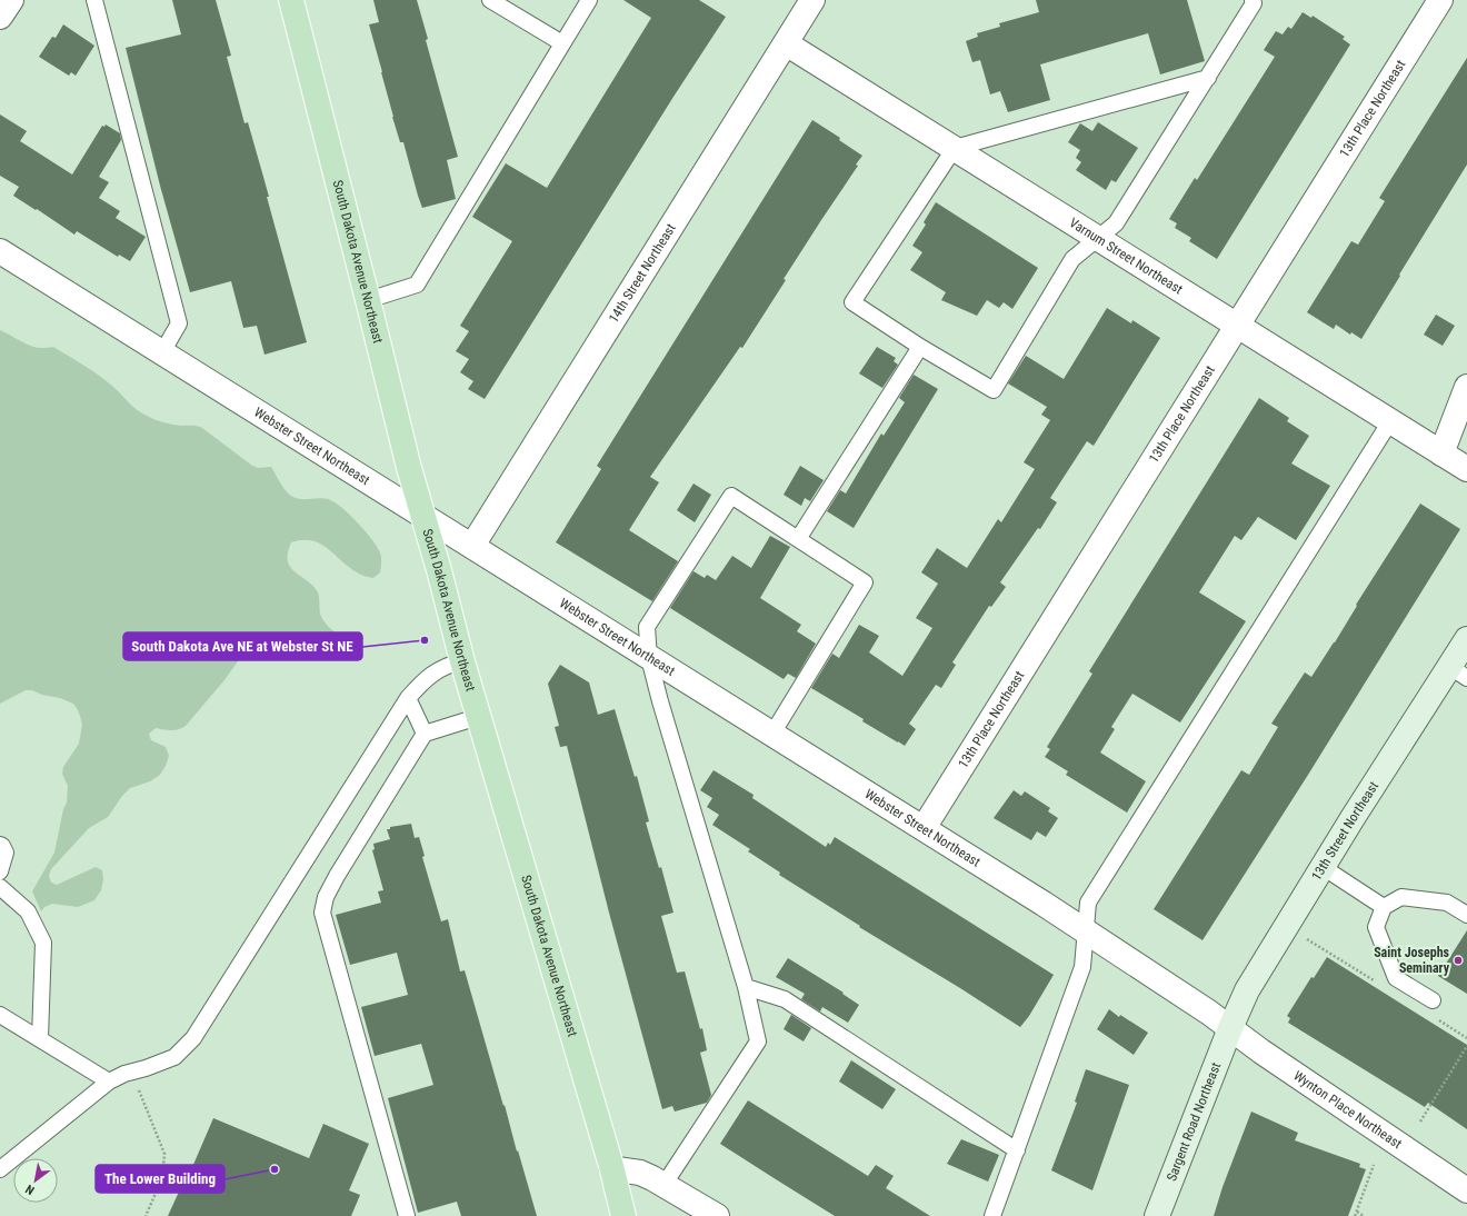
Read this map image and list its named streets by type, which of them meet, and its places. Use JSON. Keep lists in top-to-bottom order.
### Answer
{
  "streets": {
    "main road": ["South Dakota Avenue Northeast", "13th Street Northeast", "Sargent Road Northeast"],
    "street": [
      "13th Place Northeast",
      "Varnum Street Northeast",
      "14th Street Northeast",
      "Webster Street Northeast",
      "Wynton Place Northeast"
    ]
  },
  "crossings": [
    ["13th Place Northeast", "Varnum Street Northeast"],
    ["13th Place Northeast", "Webster Street Northeast"],
    ["Varnum Street Northeast", "14th Street Northeast"],
    ["South Dakota Avenue Northeast", "Webster Street Northeast"],
    ["14th Street Northeast", "Webster Street Northeast"],
    ["Webster Street Northeast", "13th Street Northeast"],
    ["Webster Street Northeast", "Wynton Place Northeast"],
    ["Webster Street Northeast", "Sargent Road Northeast"],
    ["13th Street Northeast", "Wynton Place Northeast"],
    ["13th Street Northeast", "Sargent Road Northeast"],
    ["Wynton Place Northeast", "Sargent Road Northeast"]
  ],
  "places": ["South Dakota Ave NE at Webster St NE", "Saint Josephs Seminary", "The Lower Building"],
  "north": "bottom left"
}
